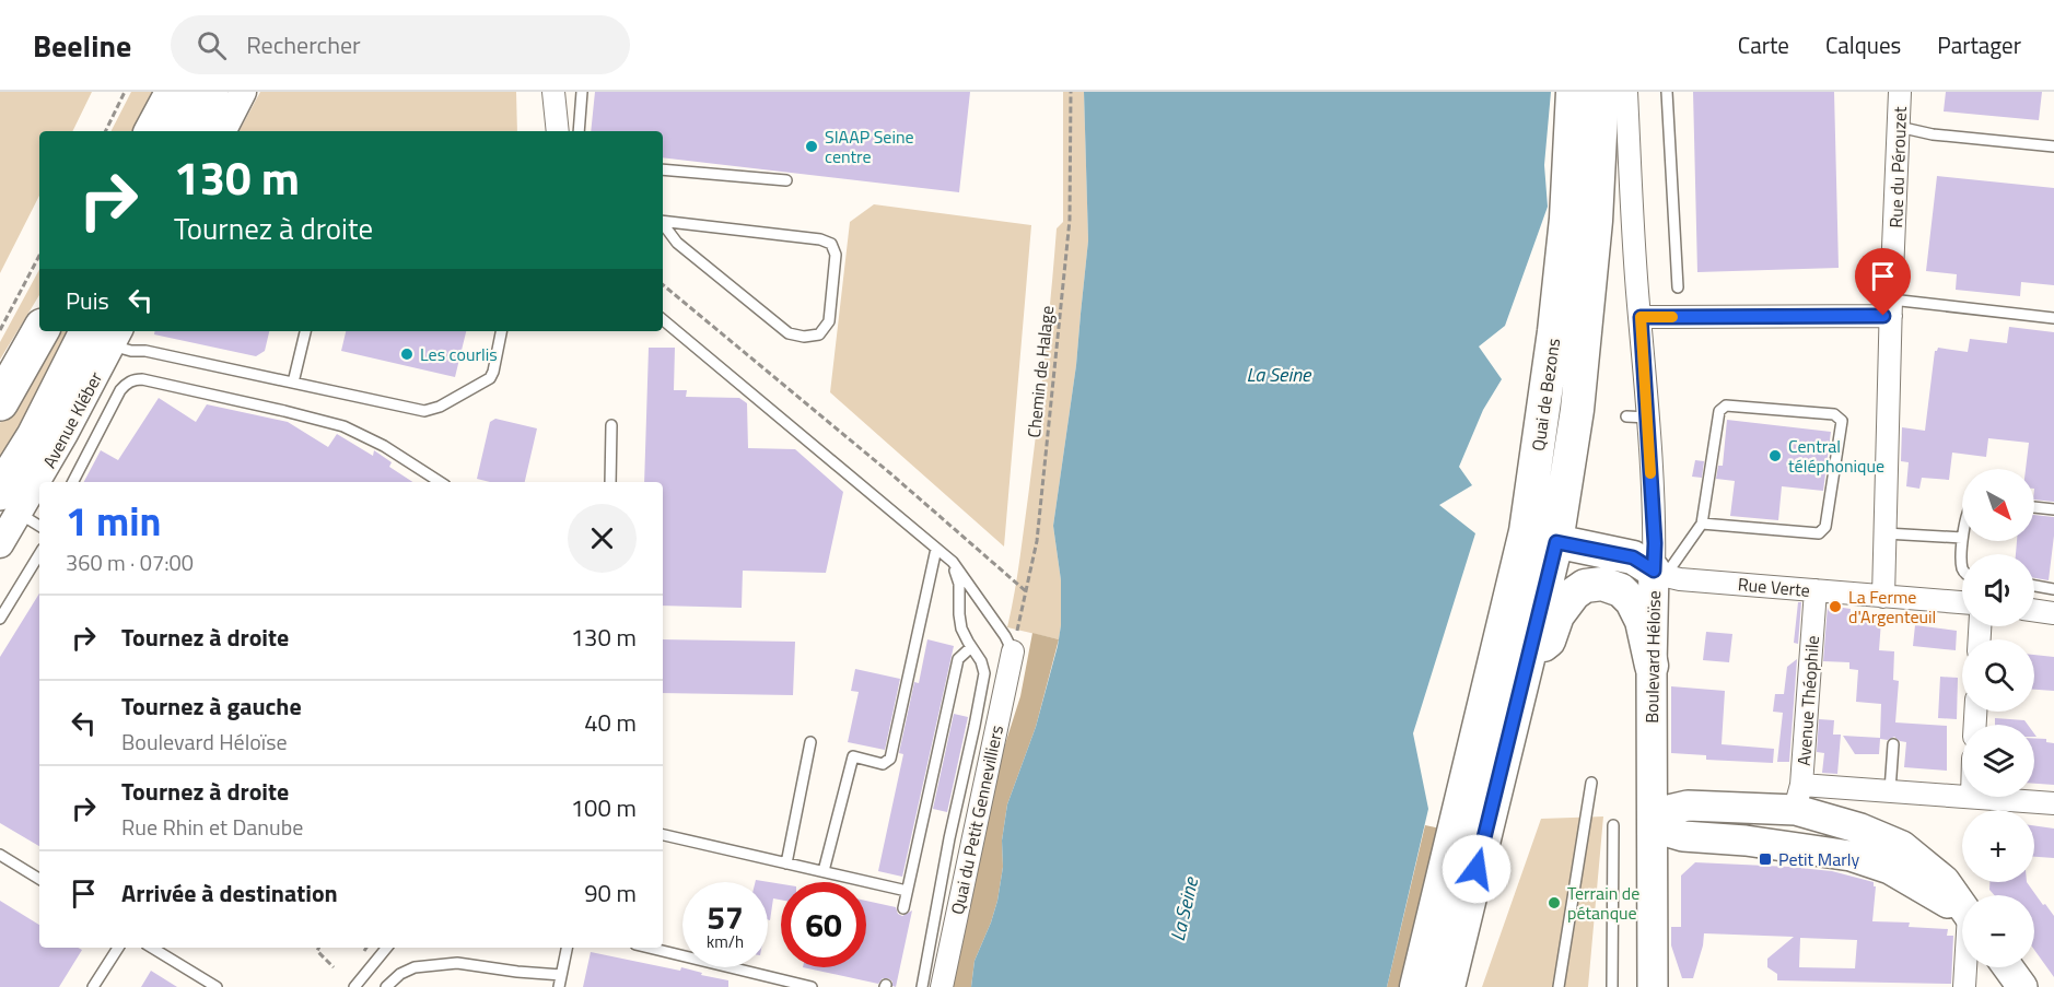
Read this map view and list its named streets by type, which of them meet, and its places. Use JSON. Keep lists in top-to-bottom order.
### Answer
{
  "streets": {
    "main road": ["Quai de Bezons", "Boulevard Héloïse"],
    "street": [
      "Rue du Pérouzet",
      "Avenue Kléber",
      "Rue Verte",
      "Avenue Théophile",
      "Quai du Petit Gennevilliers"
    ],
    "path": ["Chemin de Halage"]
  },
  "crossings": [
    ["Rue du Pérouzet", "Rue Verte"],
    ["Chemin de Halage", "Quai du Petit Gennevilliers"],
    ["Rue Verte", "Boulevard Héloïse"],
    ["Rue Verte", "Avenue Théophile"]
  ],
  "water": ["La Seine"],
  "places": {
    "other": [
      "SIAAP Seine centre",
      "Les courlis",
      "Central téléphonique",
      "La Ferme d'Argenteuil",
      "Terrain de pétanque"
    ],
    "transit": ["Petit Marly"]
  },
  "north": "bottom right",
  "page": {
    "header": "Beeline",
    "search": "Rechercher",
    "nav": ["Carte", "Calques", "Partager"],
    "turn": ["130 m", "Tournez à droite"],
    "then": "Puis",
    "map_buttons": ["+", "−"],
    "heading": ["1 min", "360 m · 07:00"],
    "list": [
      {
        "name": "Tournez à droite",
        "value": "130 m"
      },
      {
        "name": "Tournez à gauche",
        "note": "Boulevard Héloïse",
        "value": "40 m"
      },
      {
        "name": "Tournez à droite",
        "note": "Rue Rhin et Danube",
        "value": "100 m"
      },
      {
        "name": "Arrivée à destination",
        "value": "90 m"
      }
    ],
    "speed": "57 km/h",
    "limit": "60"
  }
}
